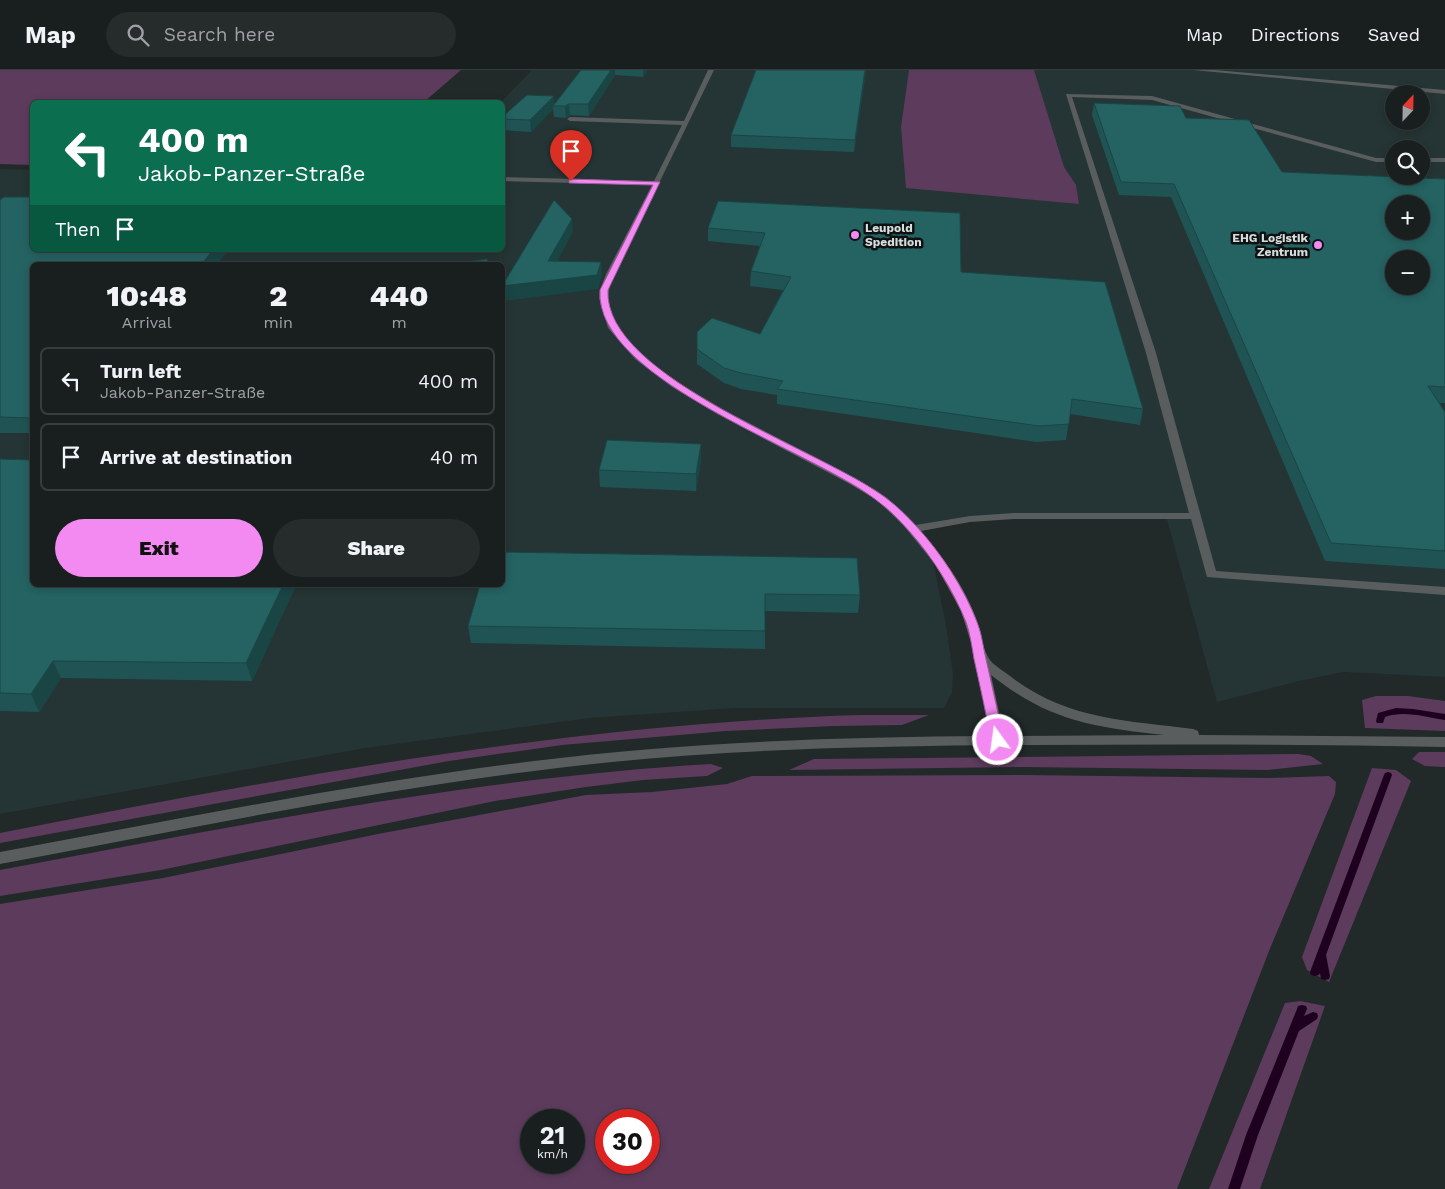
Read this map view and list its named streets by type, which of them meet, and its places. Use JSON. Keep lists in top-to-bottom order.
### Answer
{
  "places": ["Leupold Spedition", "EHG Logistik Zentrum"],
  "north": "top",
  "page": {
    "header": "Map",
    "search": "Search here",
    "nav": ["Map", "Directions", "Saved"],
    "map_buttons": ["+", "−"],
    "turn": ["400 m", "Jakob-Panzer-Straße"],
    "then": "Then",
    "eta": [
      "10:48",
      "Arrival",
      "2",
      "min",
      "440",
      "m"
    ],
    "list": [
      {
        "name": "Turn left",
        "note": "Jakob-Panzer-Straße",
        "value": "400 m"
      },
      {
        "name": "Arrive at destination",
        "value": "40 m"
      }
    ],
    "buttons": ["Exit", "Share"],
    "speed": "21 km/h",
    "limit": "30"
  }
}
